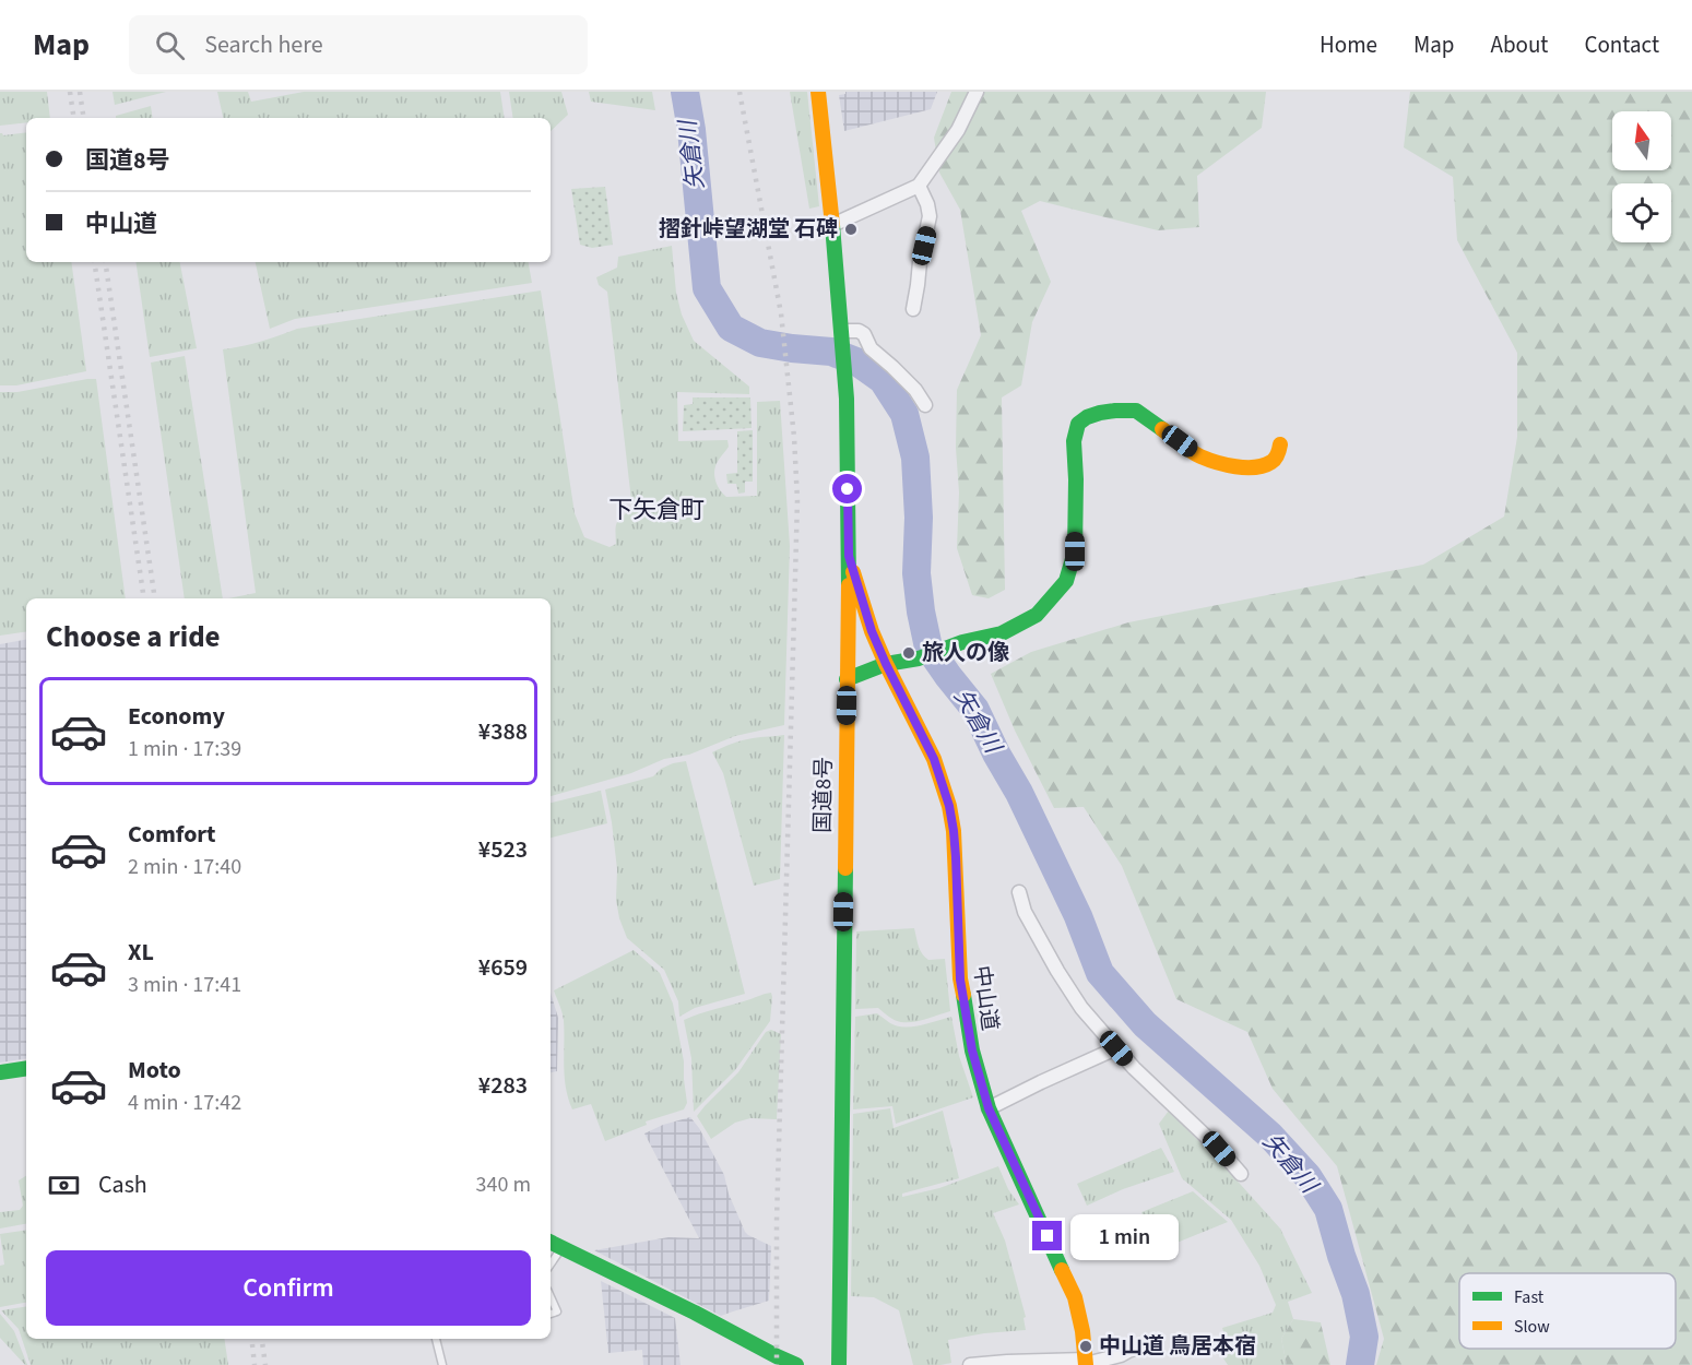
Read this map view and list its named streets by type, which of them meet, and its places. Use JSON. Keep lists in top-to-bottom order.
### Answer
{
  "streets": {
    "main road": ["国道8号", "中山道"]
  },
  "crossings": [
    ["国道8号", "中山道"]
  ],
  "districts": ["下矢倉町"],
  "water": ["矢倉川"],
  "places": ["摺針峠望湖堂 石碑", "旅人の像", "中山道 鳥居本宿"],
  "legend": ["Fast", "Slow"],
  "north": "top",
  "page": {
    "header": "Map",
    "search": "Search here",
    "nav": [
      "Home",
      "Map",
      "About",
      "Contact"
    ],
    "banner": ["国道8号", "中山道"],
    "heading": "Choose a ride",
    "list": [
      {
        "name": "Economy",
        "note": "1 min · 17:39",
        "value": "¥388"
      },
      {
        "name": "Comfort",
        "note": "2 min · 17:40",
        "value": "¥523"
      },
      {
        "name": "XL",
        "note": "3 min · 17:41",
        "value": "¥659"
      },
      {
        "name": "Moto",
        "note": "4 min · 17:42",
        "value": "¥283"
      }
    ],
    "pay": ["Cash", "340 m"],
    "bubble": "1 min",
    "buttons": "Confirm"
  }
}
